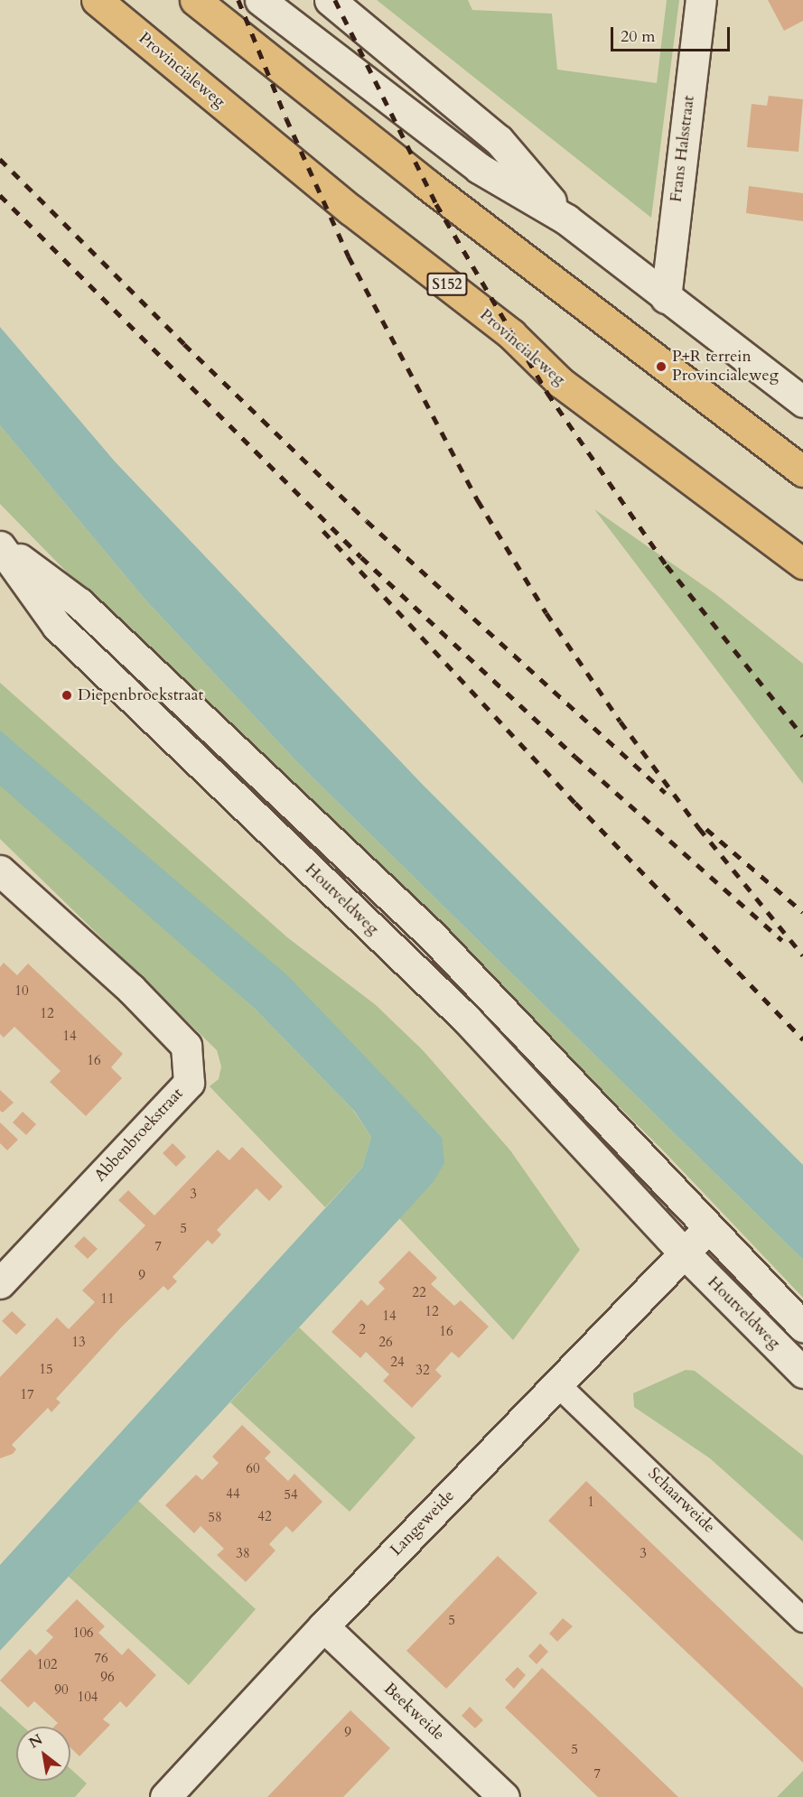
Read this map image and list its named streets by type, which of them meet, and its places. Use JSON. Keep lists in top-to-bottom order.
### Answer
{
  "streets": {
    "main road": ["Provincialeweg", "S152"],
    "street": [
      "Frans Halsstraat",
      "Houtveldweg",
      "Abbenbroekstraat",
      "Langeweide",
      "Beekweide"
    ],
    "lane": ["Schaarweide"]
  },
  "crossings": [
    ["Houtveldweg", "Langeweide"],
    ["Schaarweide", "Langeweide"],
    ["Langeweide", "Beekweide"]
  ],
  "places": ["P+R terrein Provincialeweg", "Diepenbroekstraat"],
  "house_numbers": [
    "10",
    "12",
    "14",
    "16",
    "3",
    "5",
    "7",
    "9",
    "22",
    "11",
    "12",
    "14",
    "2",
    "16",
    "13",
    "26",
    "24",
    "15",
    "32",
    "17",
    "60",
    "44",
    "54",
    "1",
    "42",
    "58",
    "38",
    "3",
    "5",
    "106",
    "76",
    "102",
    "96",
    "90",
    "104",
    "9",
    "5",
    "7"
  ],
  "scale_bar": "20 m",
  "north": "top left"
}
